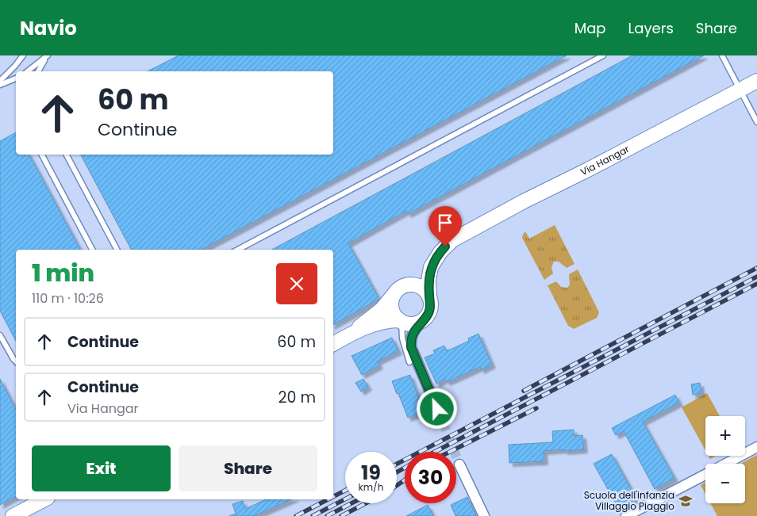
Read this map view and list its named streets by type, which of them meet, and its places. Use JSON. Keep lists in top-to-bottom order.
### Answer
{
  "streets": {
    "street": ["Via Hangar"]
  },
  "places": {
    "school or university": ["Scuola dell'infanzia Villaggio Piaggio"]
  },
  "page": {
    "header": "Navio",
    "nav": ["Map", "Layers", "Share"],
    "turn": ["60 m", "Continue"],
    "heading": ["1 min", "110 m · 10:26"],
    "list": [
      {
        "name": "Continue",
        "value": "60 m"
      },
      {
        "name": "Continue",
        "note": "Via Hangar",
        "value": "20 m"
      }
    ],
    "map_buttons": ["+", "−"],
    "buttons": ["Exit", "Share"],
    "speed": "19 km/h",
    "limit": "30"
  }
}
